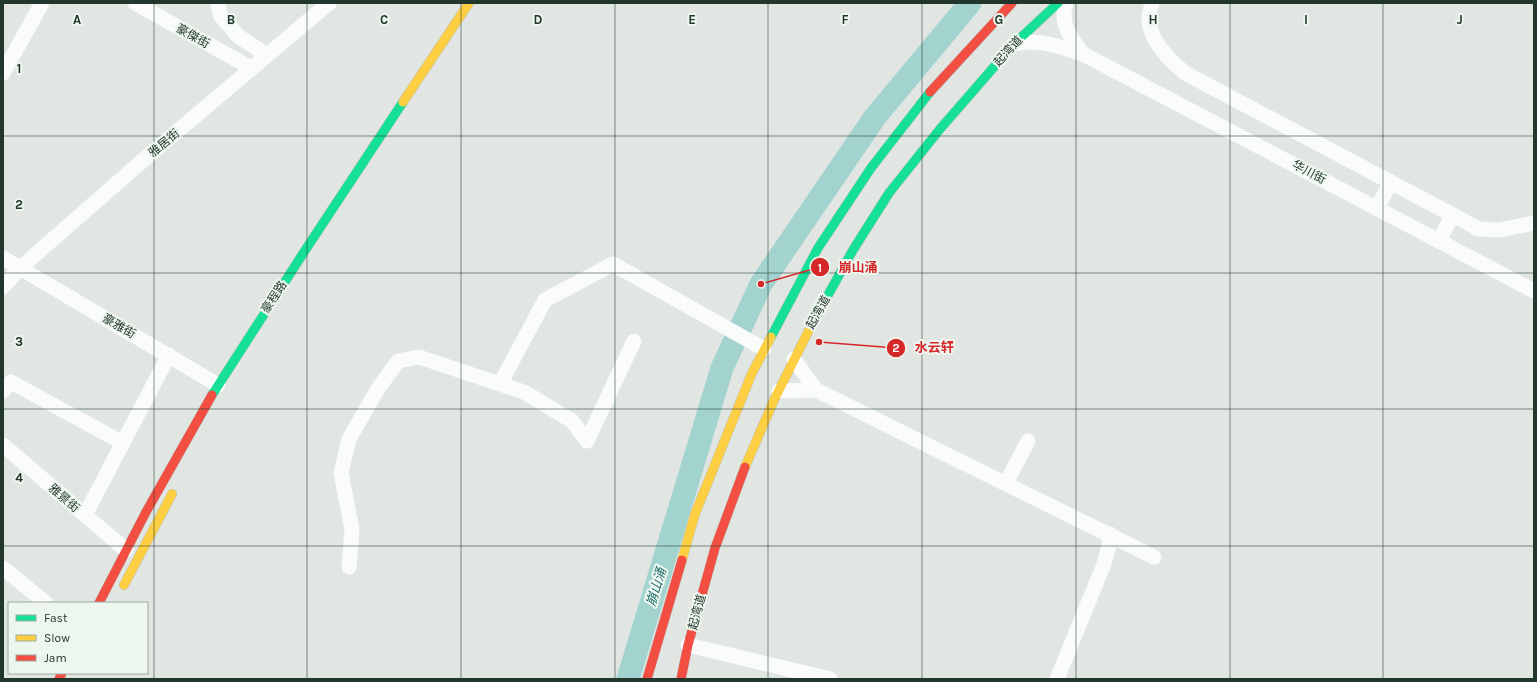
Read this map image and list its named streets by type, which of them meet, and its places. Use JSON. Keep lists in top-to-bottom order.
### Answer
{
  "streets": {
    "main road": ["起湾道", "豪程路"],
    "street": [
      "豪傑街",
      "雅居街",
      "华川街",
      "豪雅街",
      "雅景街"
    ]
  },
  "crossings": [
    ["豪傑街", "雅居街"],
    ["起湾道", "华川街"],
    ["雅居街", "豪雅街"],
    ["豪程路", "豪雅街"],
    ["豪程路", "雅景街"]
  ],
  "water": ["崩山涌"],
  "places": ["崩山涌", "水云轩"],
  "legend": ["Fast", "Slow", "Jam"],
  "grid": {
    "columns": [
      "A",
      "B",
      "C",
      "D",
      "E",
      "F",
      "G",
      "H",
      "I",
      "J"
    ],
    "rows": [
      "1",
      "2",
      "3",
      "4"
    ]
  }
}
